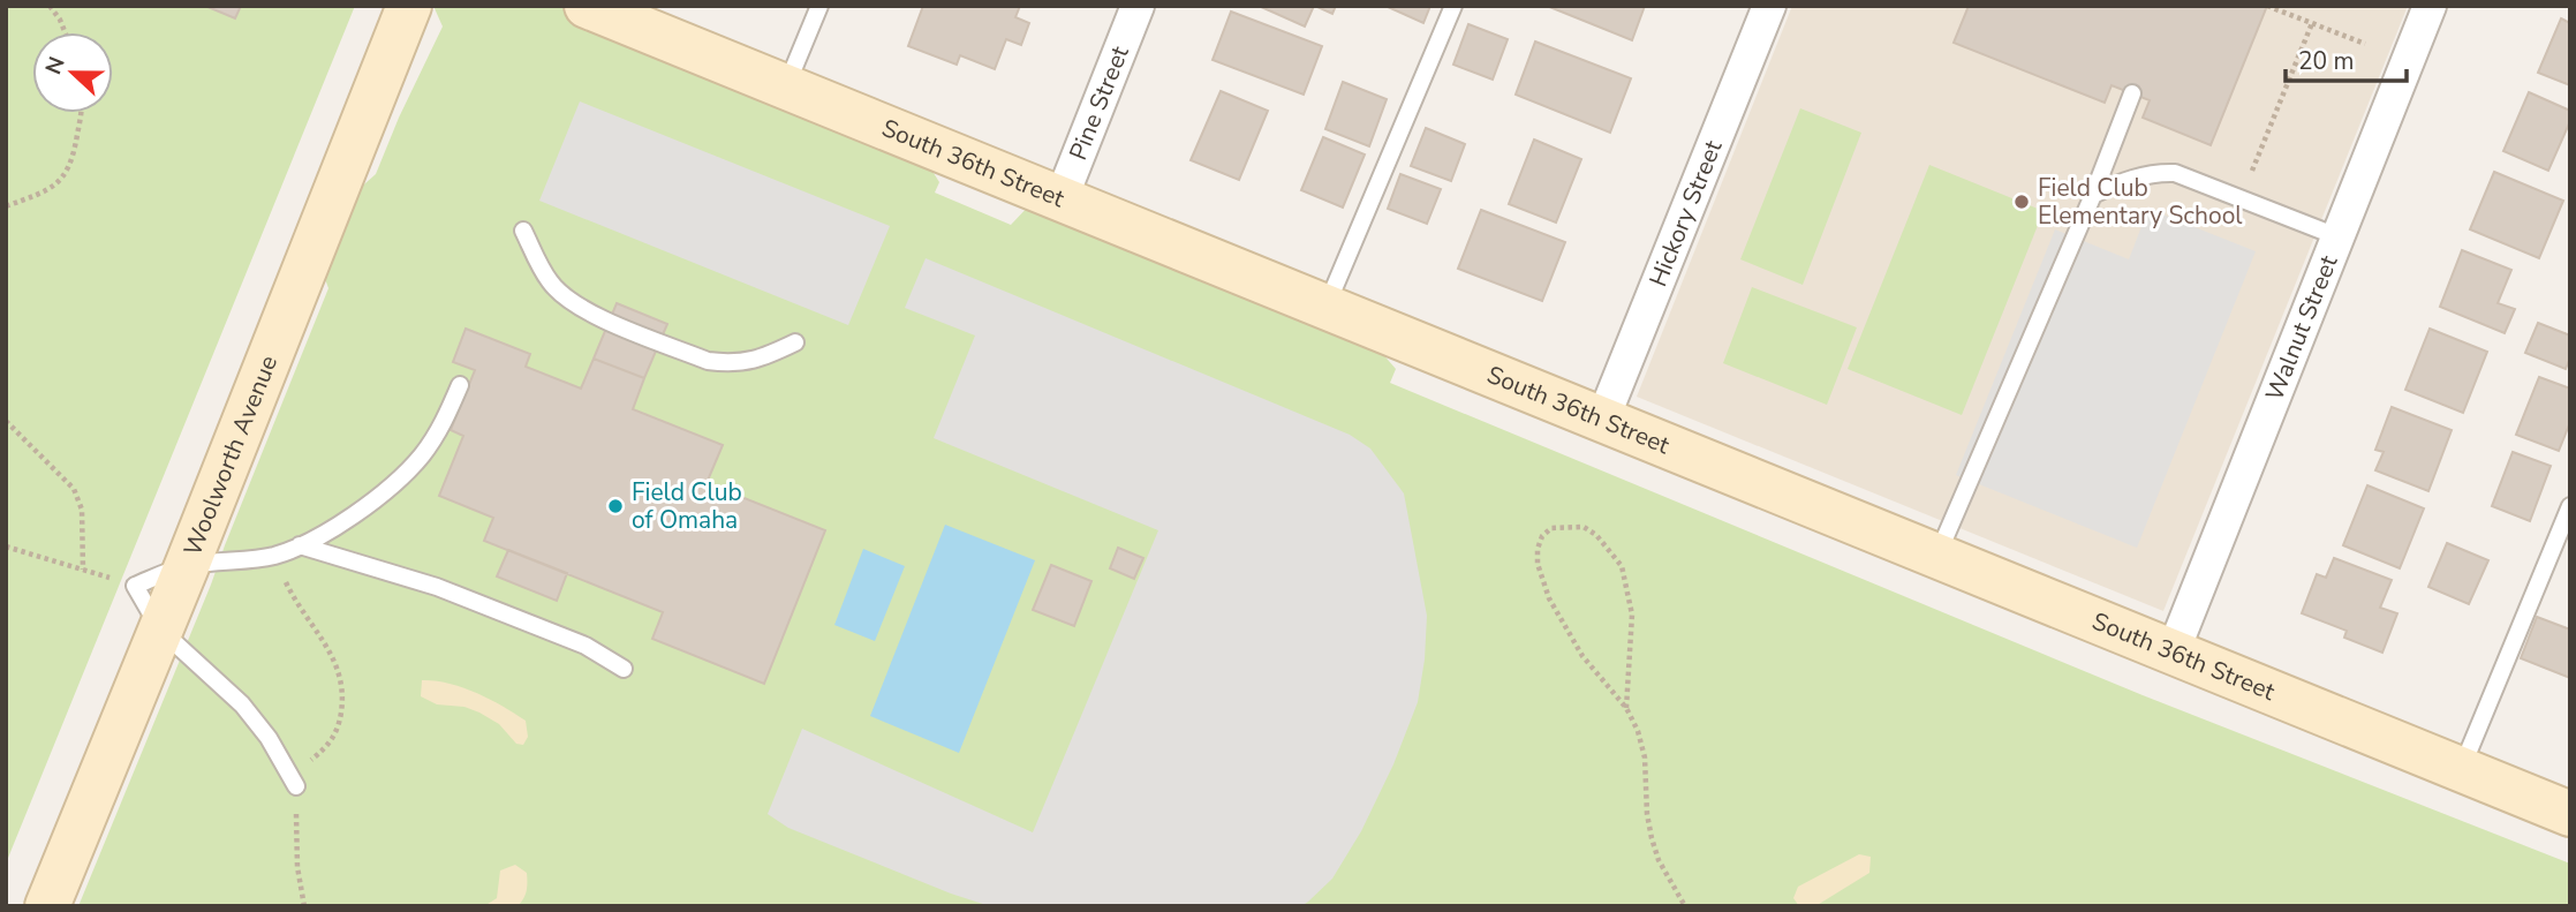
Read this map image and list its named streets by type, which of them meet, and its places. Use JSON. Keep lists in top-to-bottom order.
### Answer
{
  "streets": {
    "street": [
      "Pine Street",
      "South 36th Street",
      "Hickory Street",
      "Walnut Street",
      "Woolworth Avenue"
    ]
  },
  "crossings": [
    ["Pine Street", "South 36th Street"],
    ["South 36th Street", "Hickory Street"],
    ["South 36th Street", "Walnut Street"]
  ],
  "places": ["Field Club Elementary School", "Field Club of Omaha"],
  "scale_bar": "20 m",
  "north": "left"
}
